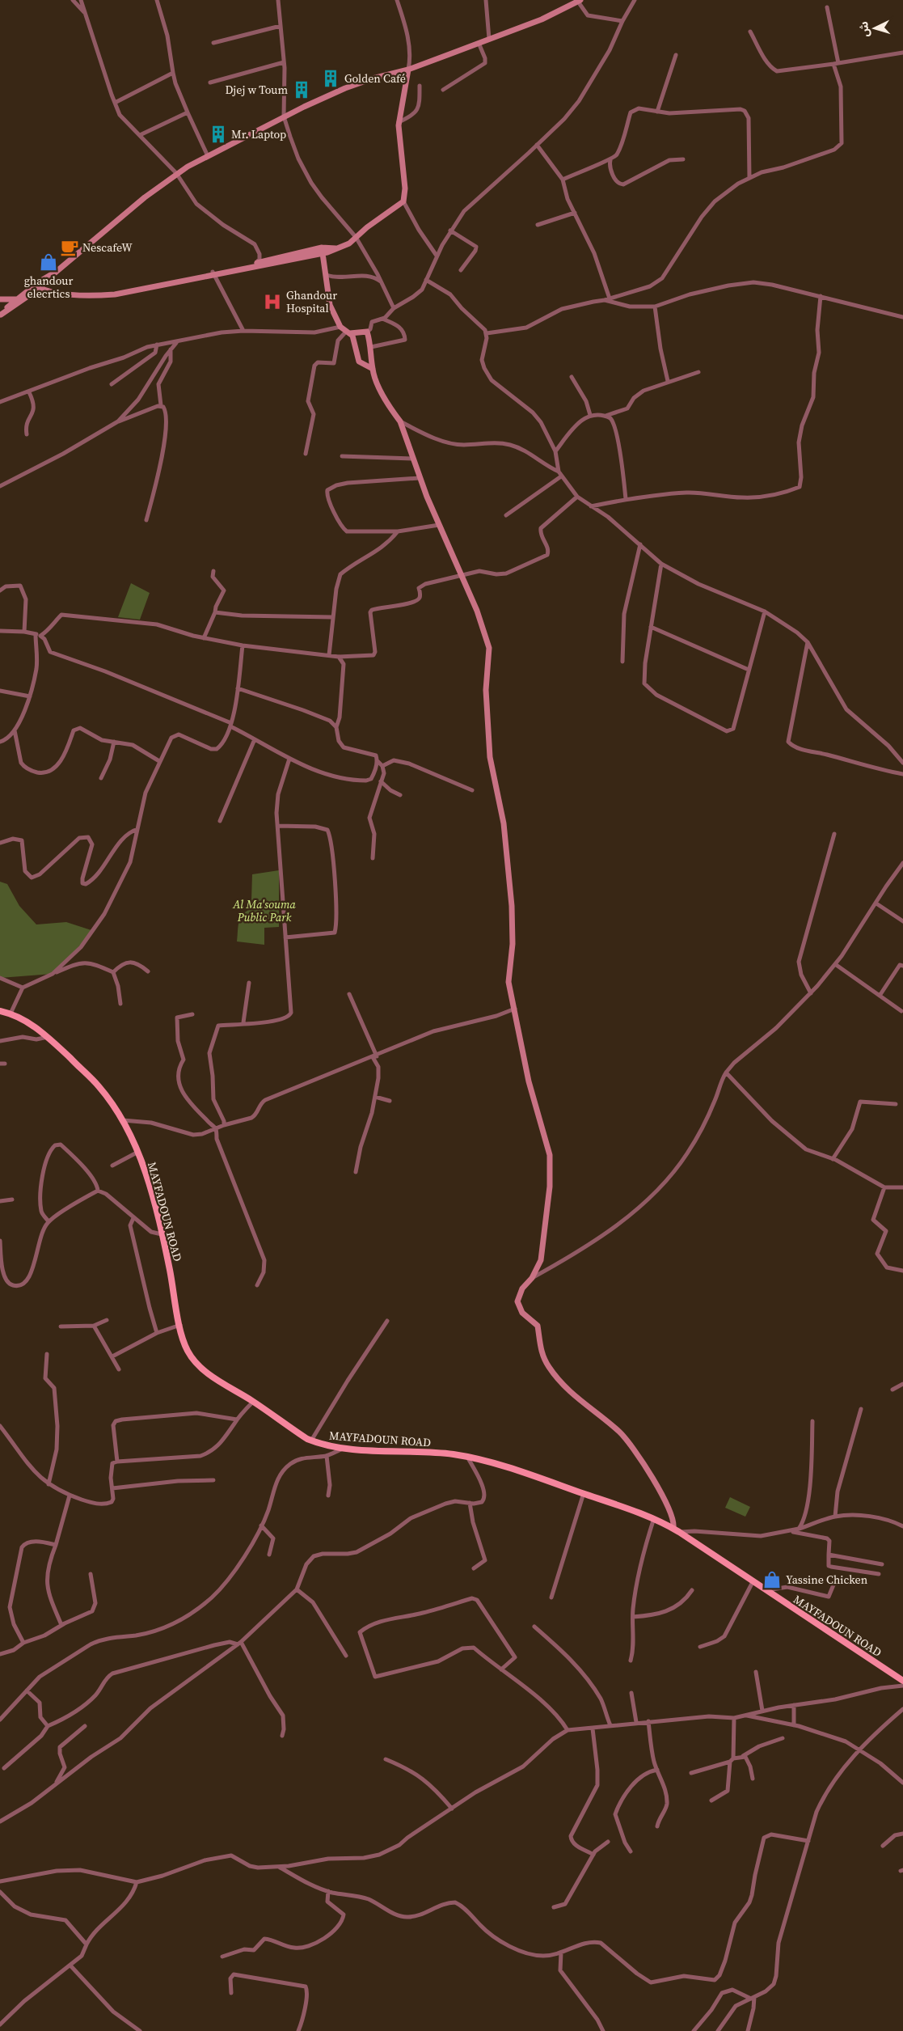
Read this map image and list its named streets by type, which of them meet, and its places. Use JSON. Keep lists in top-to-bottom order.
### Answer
{
  "streets": {
    "main road": ["MAYFADOUN ROAD"]
  },
  "parks": ["Al Ma'souma Public Park"],
  "places": {
    "building": ["Golden Café", "Djej w Toum", "Mr. Laptop"],
    "cafe": ["NescafeW"],
    "shop": ["ghandour elecrtics", "Yassine Chicken"],
    "hospital": ["Ghandour Hospital"]
  },
  "north": "left"
}
